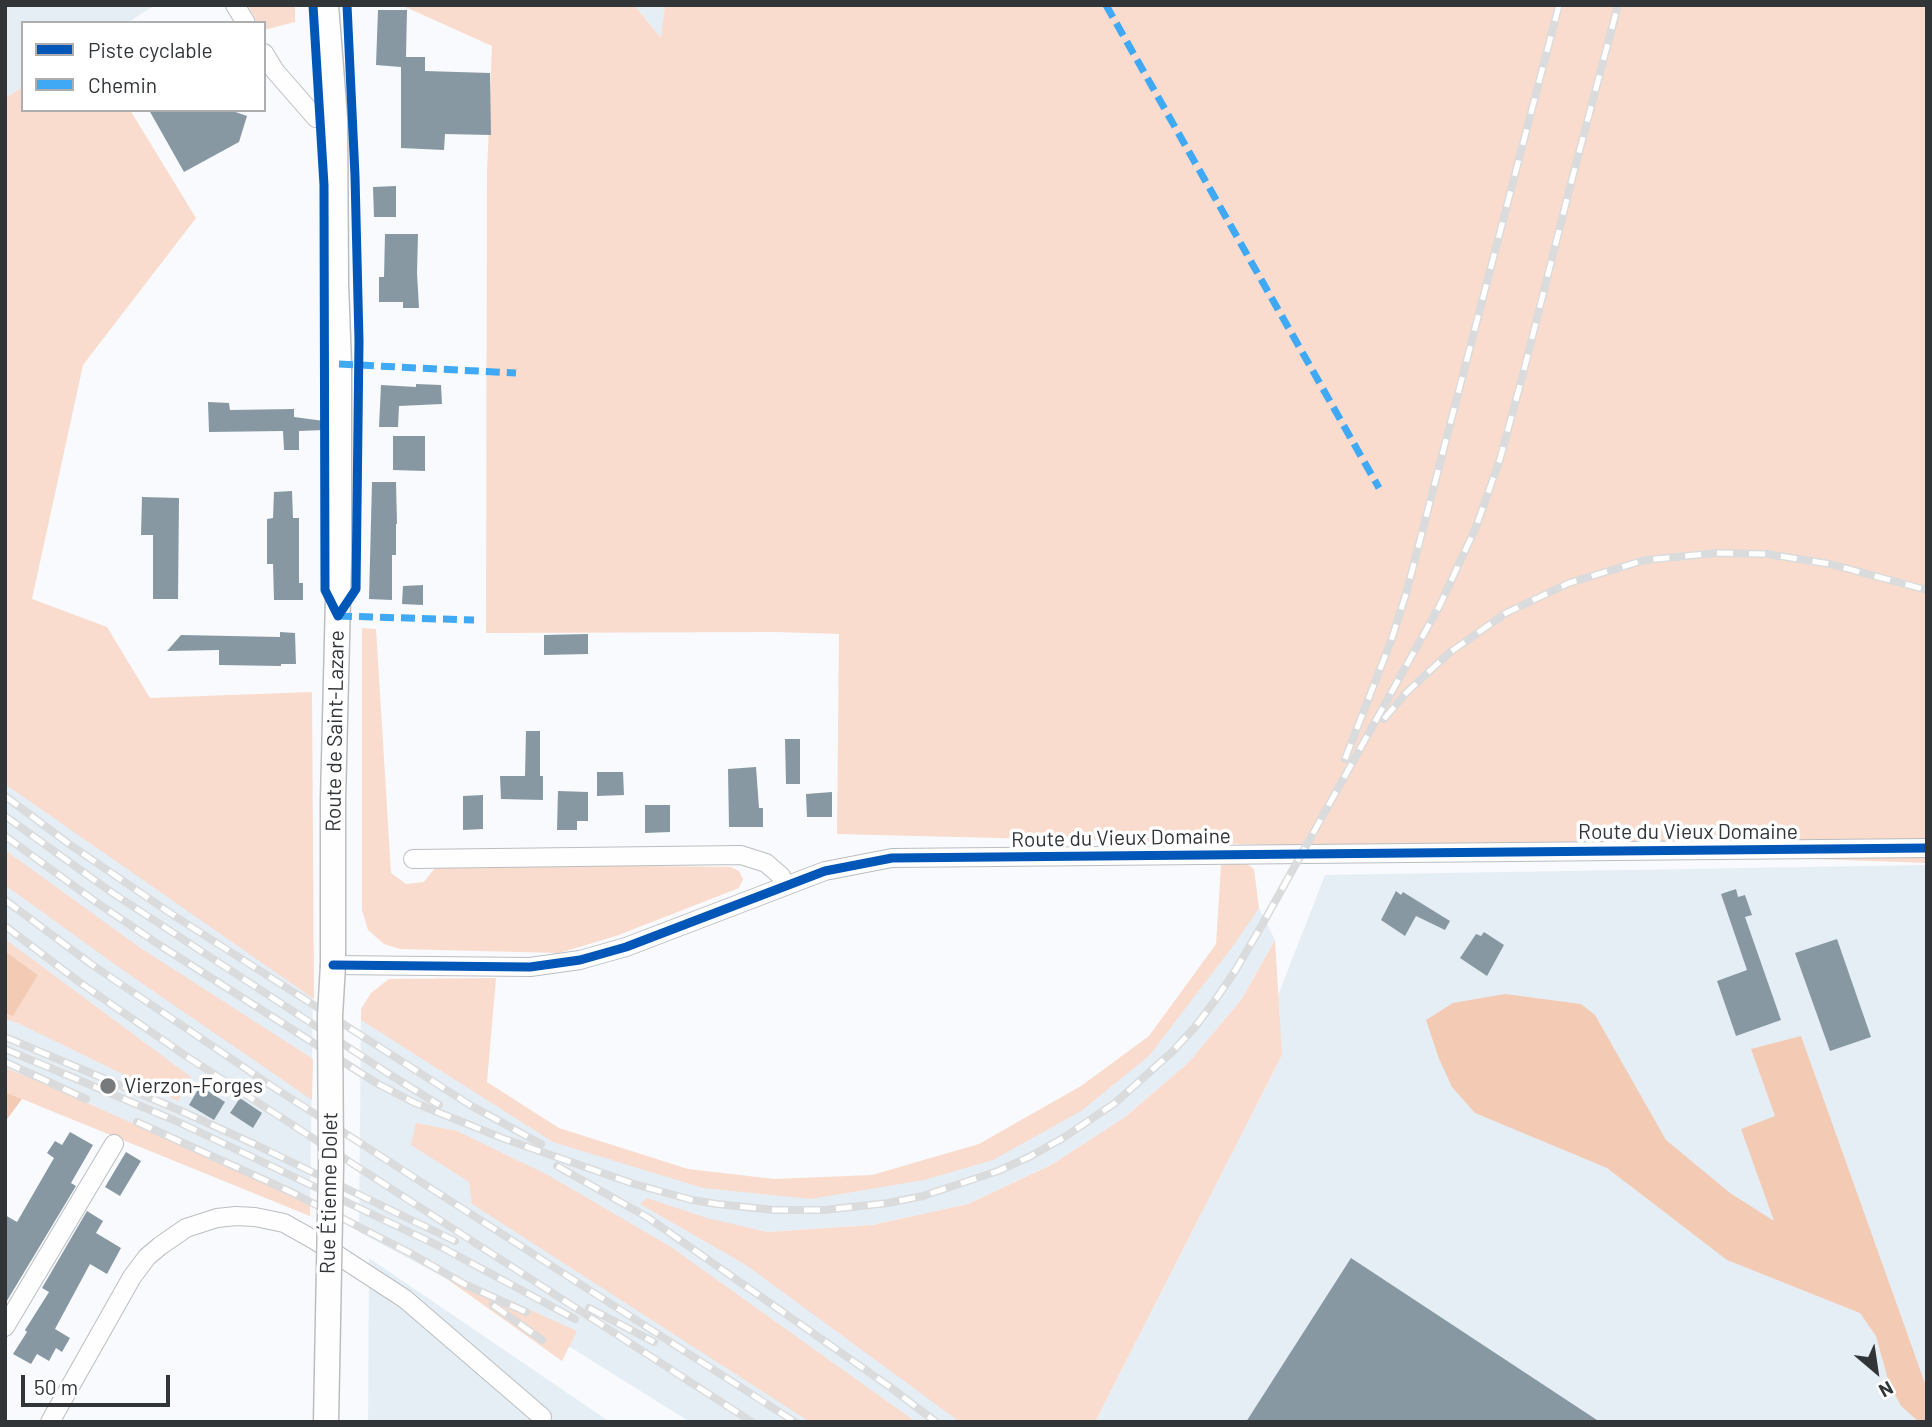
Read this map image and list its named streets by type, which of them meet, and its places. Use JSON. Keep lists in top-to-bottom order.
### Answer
{
  "streets": {
    "main road": ["Route de Saint-Lazare", "Rue Étienne Dolet"],
    "street": ["Route du Vieux Domaine"]
  },
  "crossings": [
    ["Route de Saint-Lazare", "Route du Vieux Domaine"],
    ["Route de Saint-Lazare", "Rue Étienne Dolet"],
    ["Route du Vieux Domaine", "Rue Étienne Dolet"]
  ],
  "places": ["Vierzon-Forges"],
  "legend": ["Piste cyclable", "Chemin"],
  "scale_bar": "50 m",
  "north": "bottom right"
}
